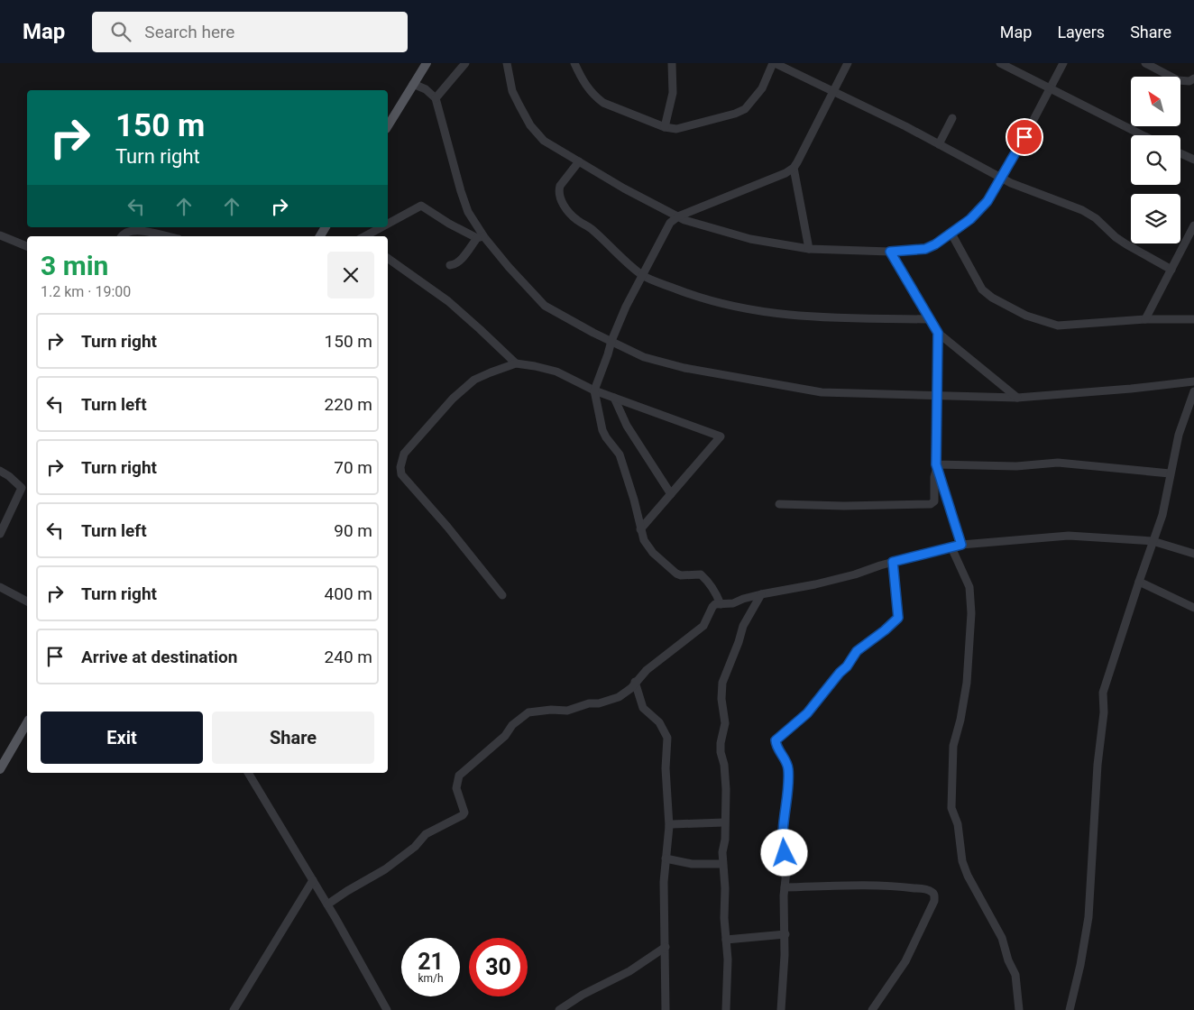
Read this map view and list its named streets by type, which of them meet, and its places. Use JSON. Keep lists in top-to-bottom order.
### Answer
{
  "north": "top left",
  "page": {
    "header": "Map",
    "search": "Search here",
    "nav": ["Map", "Layers", "Share"],
    "turn": ["150 m", "Turn right"],
    "heading": ["3 min", "1.2 km · 19:00"],
    "list": [
      {
        "name": "Turn right",
        "value": "150 m"
      },
      {
        "name": "Turn left",
        "value": "220 m"
      },
      {
        "name": "Turn right",
        "value": "70 m"
      },
      {
        "name": "Turn left",
        "value": "90 m"
      },
      {
        "name": "Turn right",
        "value": "400 m"
      },
      {
        "name": "Arrive at destination",
        "value": "240 m"
      }
    ],
    "buttons": ["Exit", "Share"],
    "speed": "21 km/h",
    "limit": "30"
  }
}
